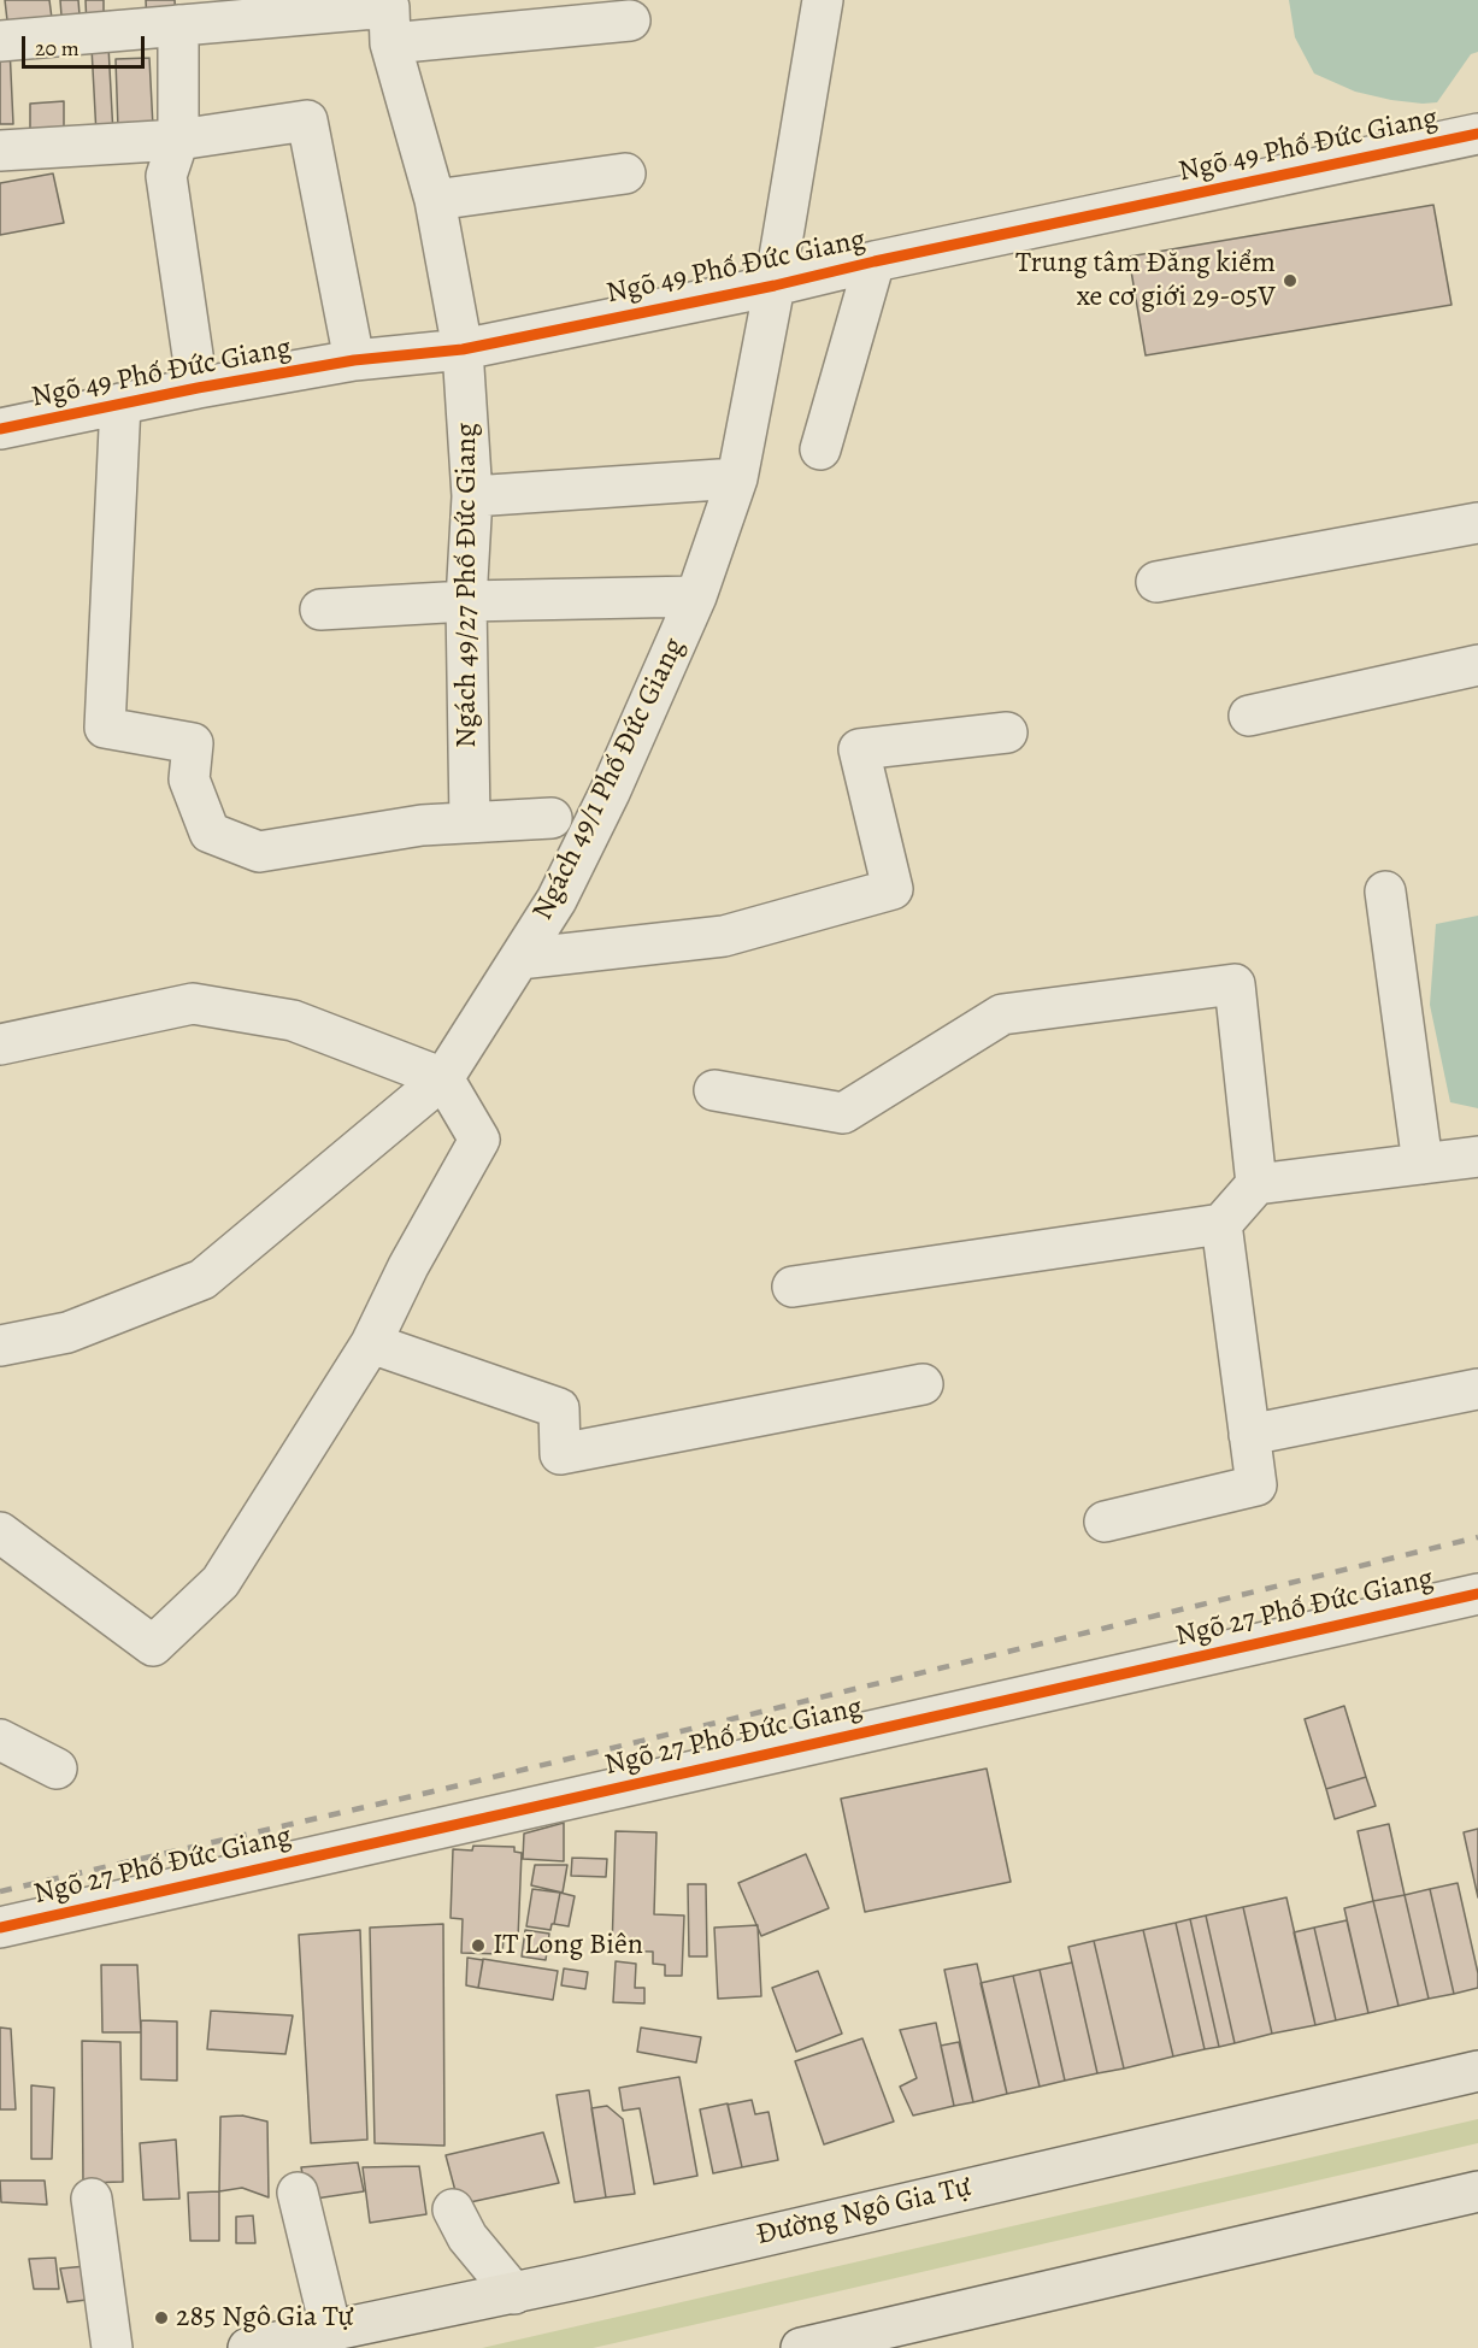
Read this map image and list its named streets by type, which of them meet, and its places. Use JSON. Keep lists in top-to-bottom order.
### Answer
{
  "streets": {
    "main road": ["Đường Ngô Gia Tự"],
    "street": [
      "Ngõ 49 Phố Đức Giang",
      "Ngách 49/27 Phố Đức Giang",
      "Ngách 49/1 Phố Đức Giang",
      "Ngõ 27 Phố Đức Giang"
    ]
  },
  "crossings": [
    ["Ngõ 49 Phố Đức Giang", "Ngách 49/27 Phố Đức Giang"],
    ["Ngõ 49 Phố Đức Giang", "Ngách 49/1 Phố Đức Giang"]
  ],
  "places": ["Trung tâm Đăng kiểm xe cơ giới 29-05V", "IT Long Biên", "285 Ngô Gia Tự"],
  "scale_bar": "20 m"
}
